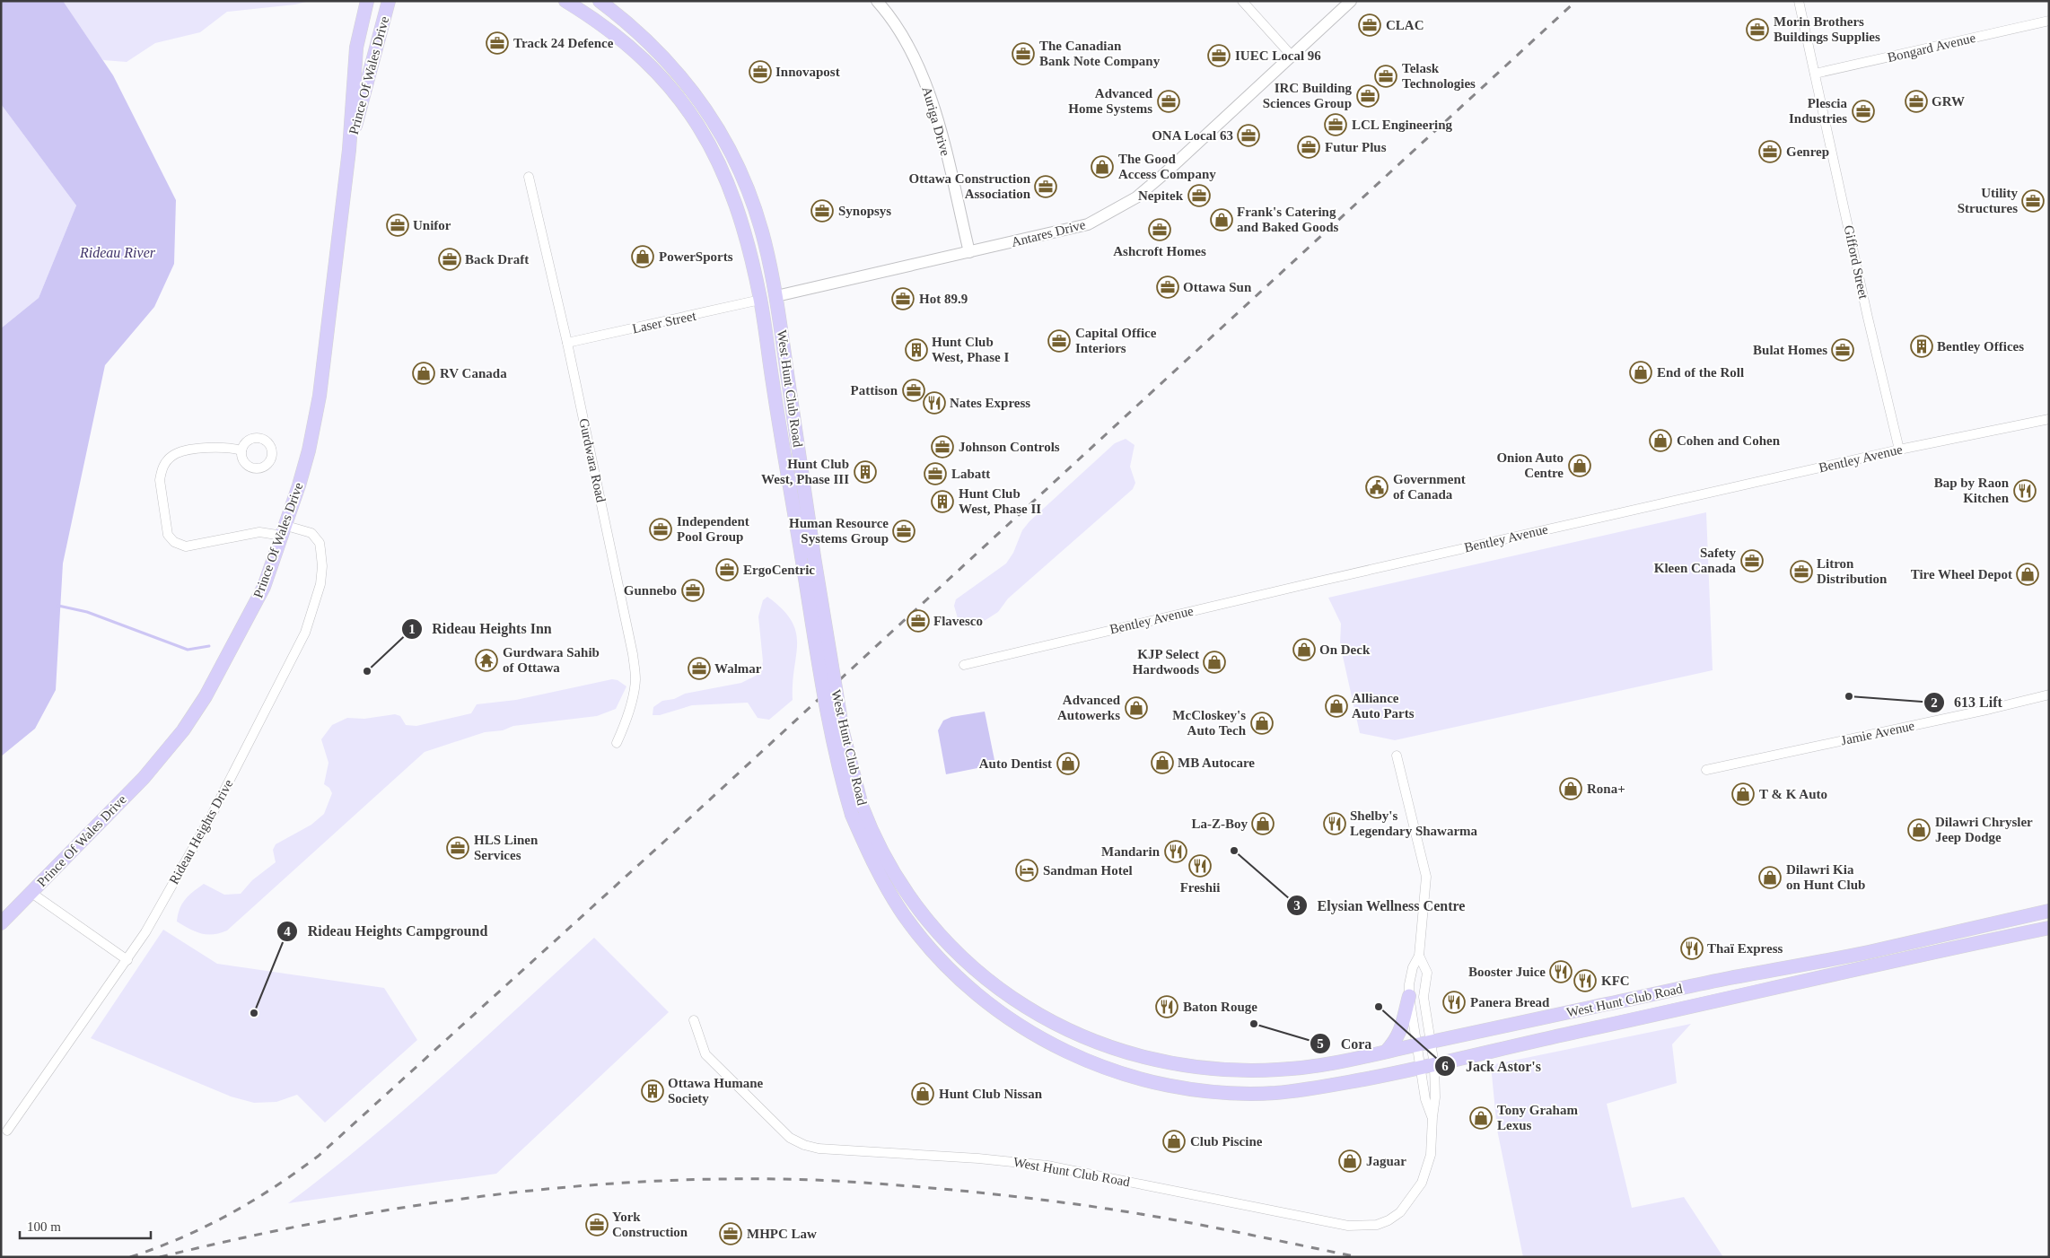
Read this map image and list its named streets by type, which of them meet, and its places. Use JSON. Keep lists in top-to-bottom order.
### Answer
{
  "streets": {
    "main road": ["Prince Of Wales Drive", "West Hunt Club Road"],
    "street": [
      "Bongard Avenue",
      "Auriga Drive",
      "Antares Drive",
      "Gifford Street",
      "Laser Street",
      "Bentley Avenue",
      "Gurdwara Road",
      "Jamie Avenue",
      "Rideau Heights Drive"
    ]
  },
  "crossings": [
    ["Bongard Avenue", "Gifford Street"],
    ["Prince Of Wales Drive", "Rideau Heights Drive"],
    ["Auriga Drive", "Antares Drive"],
    ["Antares Drive", "West Hunt Club Road"],
    ["Gifford Street", "Bentley Avenue"],
    ["Laser Street", "West Hunt Club Road"],
    ["Laser Street", "Gurdwara Road"]
  ],
  "water": ["Rideau River"],
  "places": {
    "office": [
      "CLAC",
      "Morin Brothers Buildings Supplies",
      "Track 24 Defence",
      "The Canadian Bank Note Company",
      "IUEC Local 96",
      "Innovapost",
      "Telask Technologies",
      "IRC Building Sciences Group",
      "Advanced Home Systems",
      "GRW",
      "Plescia Industries",
      "LCL Engineering",
      "ONA Local 63",
      "Futur Plus",
      "Genrep",
      "Ottawa Construction Association",
      "Nepitek",
      "Utility Structures",
      "Synopsys",
      "Unifor",
      "Ashcroft Homes",
      "Back Draft",
      "Ottawa Sun",
      "Hot 89.9",
      "Capital Office Interiors",
      "Bulat Homes",
      "Pattison",
      "Johnson Controls",
      "Labatt",
      "Independent Pool Group",
      "Human Resource Systems Group",
      "Safety Kleen Canada",
      "ErgoCentric",
      "Litron Distribution",
      "Gunnebo",
      "Flavesco",
      "Walmar",
      "HLS Linen Services",
      "York Construction",
      "MHPC Law"
    ],
    "shop": [
      "The Good Access Company",
      "Frank's Catering and Baked Goods",
      "PowerSports",
      "End of the Roll",
      "RV Canada",
      "Cohen and Cohen",
      "Onion Auto Centre",
      "Tire Wheel Depot",
      "On Deck",
      "KJP Select Hardwoods",
      "Alliance Auto Parts",
      "Advanced Autowerks",
      "McCloskey's Auto Tech",
      "MB Autocare",
      "Auto Dentist",
      "Rona+",
      "T & K Auto",
      "La-Z-Boy",
      "Dilawri Chrysler Jeep Dodge",
      "Dilawri Kia on Hunt Club",
      "Hunt Club Nissan",
      "Tony Graham Lexus",
      "Club Piscine",
      "Jaguar"
    ],
    "building": [
      "Bentley Offices",
      "Hunt Club West, Phase I",
      "Hunt Club West, Phase III",
      "Hunt Club West, Phase II",
      "Ottawa Humane Society"
    ],
    "restaurant": [
      "Nates Express",
      "Bap by Raon Kitchen",
      "Shelby's Legendary Shawarma",
      "Mandarin",
      "Freshii",
      "Thaï Express",
      "Booster Juice",
      "KFC",
      "Panera Bread",
      "Baton Rouge"
    ],
    "public building": ["Government of Canada"],
    "temple": ["Gurdwara Sahib of Ottawa"],
    "other": [
      "Rideau Heights Inn",
      "613 Lift",
      "Elysian Wellness Centre",
      "Jack Astor's",
      "Rideau Heights Campground",
      "Cora"
    ],
    "hotel": ["Sandman Hotel"]
  },
  "scale_bar": "100 m"
}
